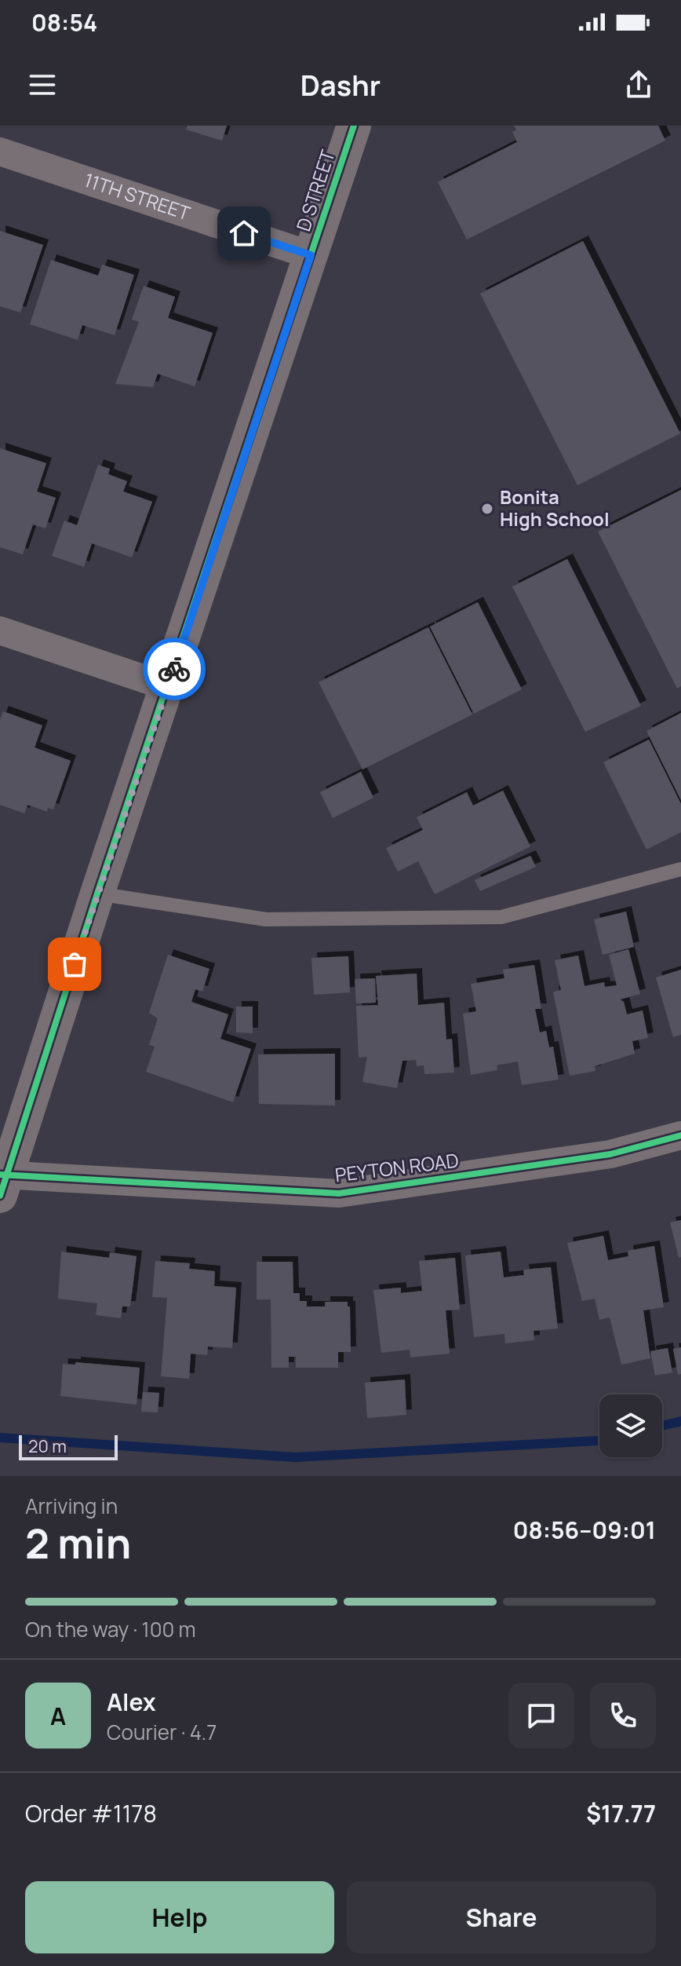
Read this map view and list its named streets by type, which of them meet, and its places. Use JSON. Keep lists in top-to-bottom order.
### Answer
{
  "streets": {
    "street": ["D STREET", "11TH STREET", "PEYTON ROAD"]
  },
  "crossings": [
    ["D STREET", "11TH STREET"],
    ["D STREET", "PEYTON ROAD"]
  ],
  "places": ["Bonita High School"],
  "scale_bar": "20 m",
  "page": {
    "status": "08:54",
    "header": "Dashr",
    "scale": "20 m",
    "heading": ["2 min", "Arriving in", "08:56–09:01"],
    "panel": [
      "Alex",
      "Courier · 4.7",
      "Order #1178",
      "$17.77"
    ],
    "bar": "On the way · 100 m",
    "round": "A",
    "buttons": ["Help", "Share"]
  }
}
